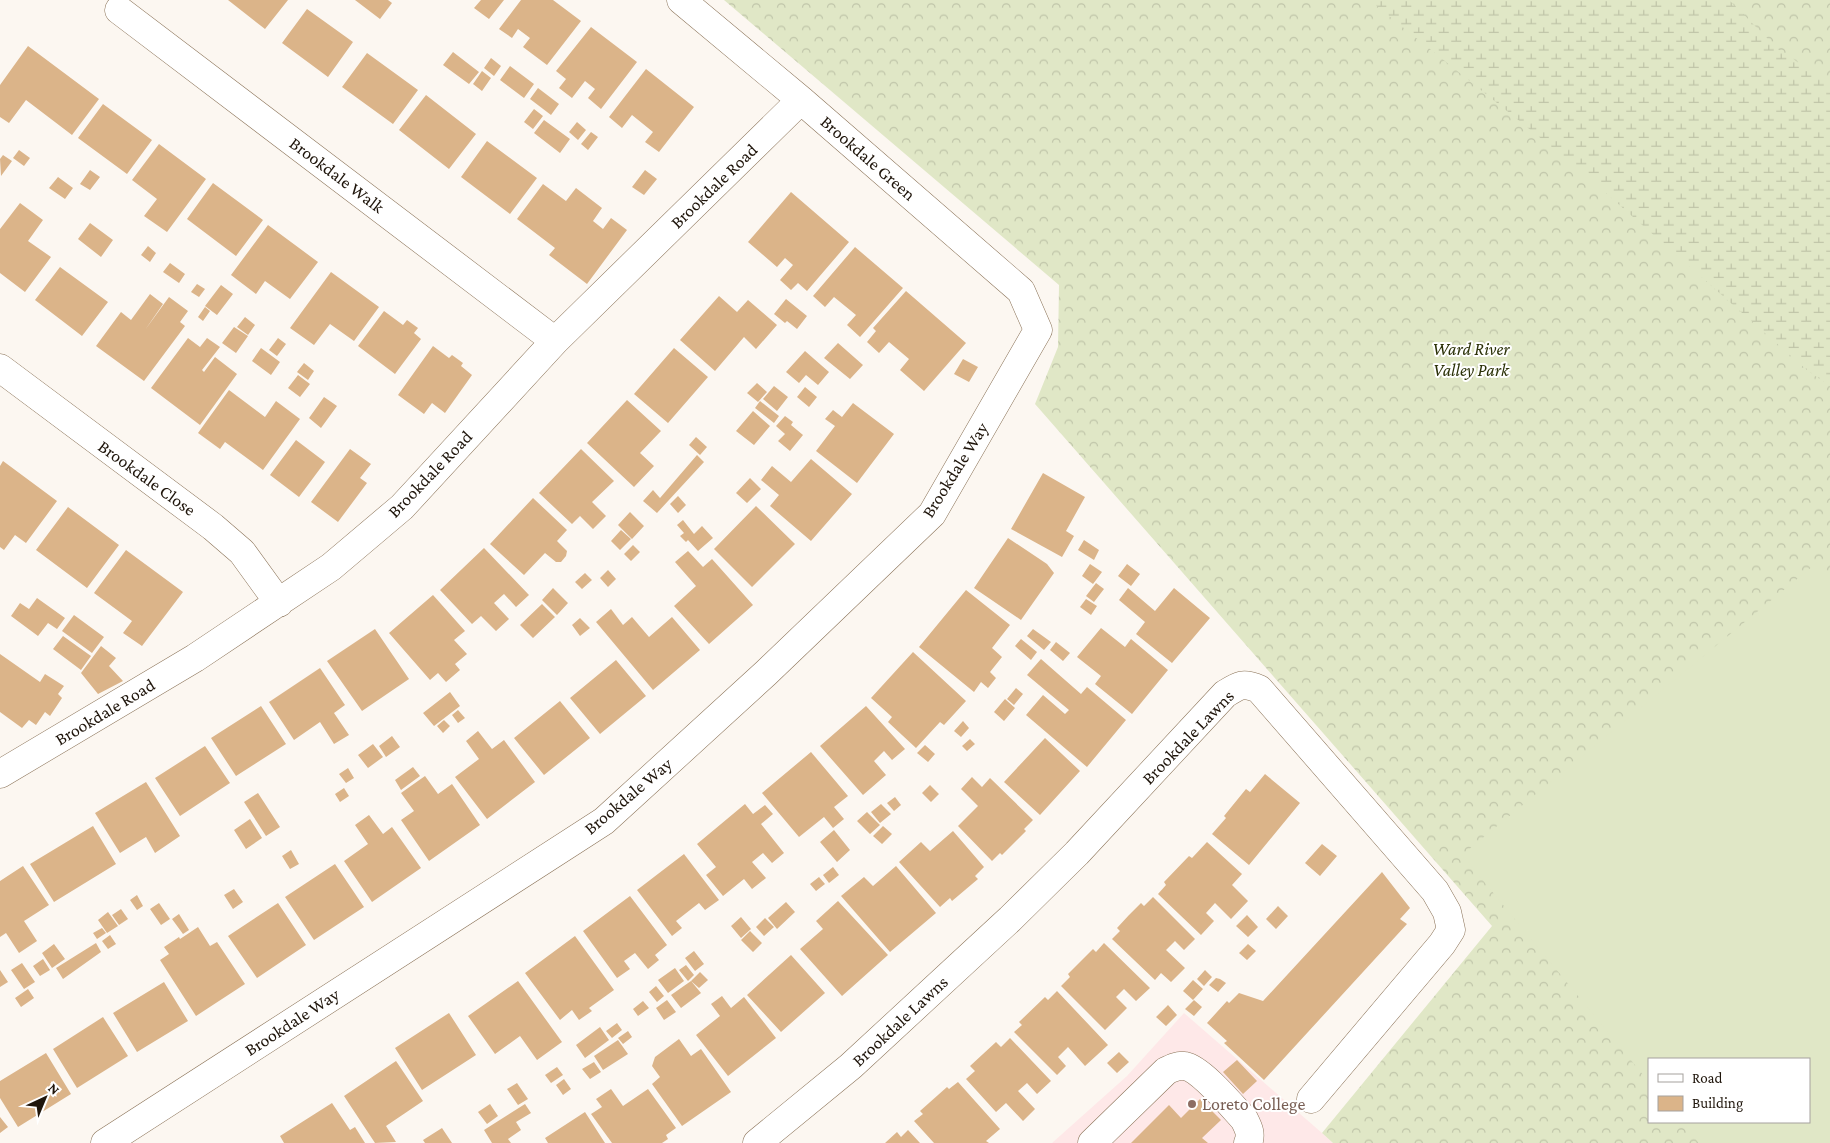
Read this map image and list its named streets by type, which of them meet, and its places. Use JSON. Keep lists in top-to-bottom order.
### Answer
{
  "streets": {
    "street": [
      "Brookdale Green",
      "Brookdale Walk",
      "Brookdale Road",
      "Brookdale Way",
      "Brookdale Close",
      "Brookdale Lawns"
    ]
  },
  "crossings": [
    ["Brookdale Green", "Brookdale Road"],
    ["Brookdale Green", "Brookdale Way"],
    ["Brookdale Walk", "Brookdale Road"],
    ["Brookdale Road", "Brookdale Close"]
  ],
  "parks": ["Ward River Valley Park"],
  "places": ["Loreto College"],
  "legend": ["Road", "Building"],
  "north": "top right"
}
